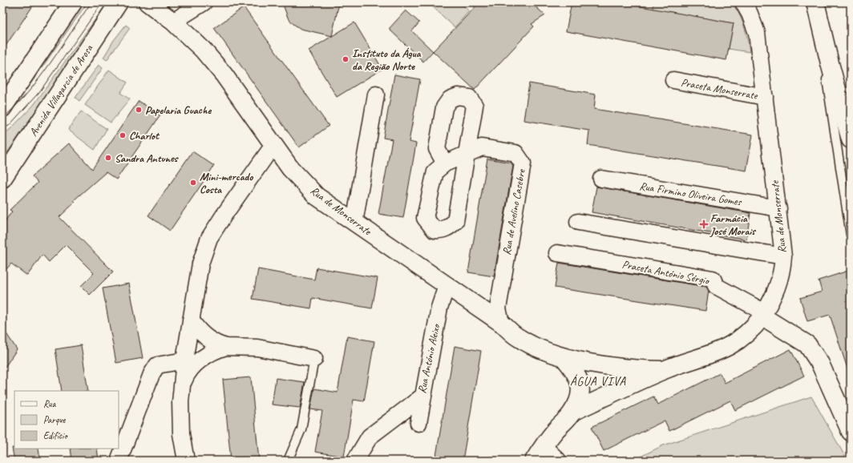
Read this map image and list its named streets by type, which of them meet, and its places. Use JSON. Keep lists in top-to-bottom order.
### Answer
{
  "streets": {
    "main road": ["Avenida Villagarcia de Arosa", "Rua de Monserrate"],
    "street": [
      "Praceta Monserrate",
      "Rua Firmino Oliveira Gomes",
      "Rua de Avelino Casebre",
      "Praceta António Sérgio",
      "Rua António Aleixo"
    ]
  },
  "crossings": [
    ["Praceta Monserrate", "Rua de Monserrate"],
    ["Rua Firmino Oliveira Gomes", "Rua de Monserrate"],
    ["Rua de Monserrate", "Rua de Avelino Casebre"],
    ["Rua de Monserrate", "Praceta António Sérgio"],
    ["Rua de Monserrate", "Rua António Aleixo"]
  ],
  "districts": ["ÁGUA VIVA"],
  "places": {
    "other": [
      "Instituto da Água da Região Norte",
      "Papelaria Guache",
      "Charlot",
      "Sandra Antunes",
      "Mini-mercado Costa"
    ],
    "health": ["Farmácia José Morais"]
  },
  "legend": ["Rua", "Parque", "Edifício"]
}
